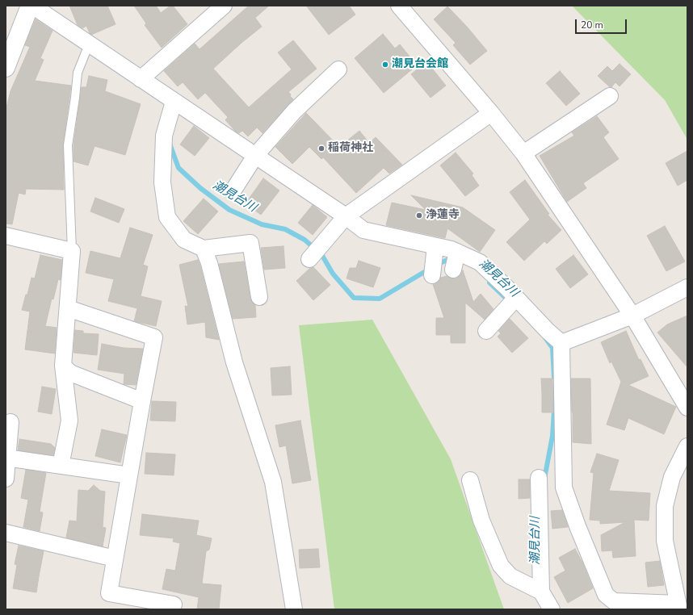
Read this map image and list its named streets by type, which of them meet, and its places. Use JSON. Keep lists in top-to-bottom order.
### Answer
{
  "water": ["潮見台川"],
  "places": ["潮見台会館", "稲荷神社", "浄蓮寺"],
  "scale_bar": "20 m"
}
